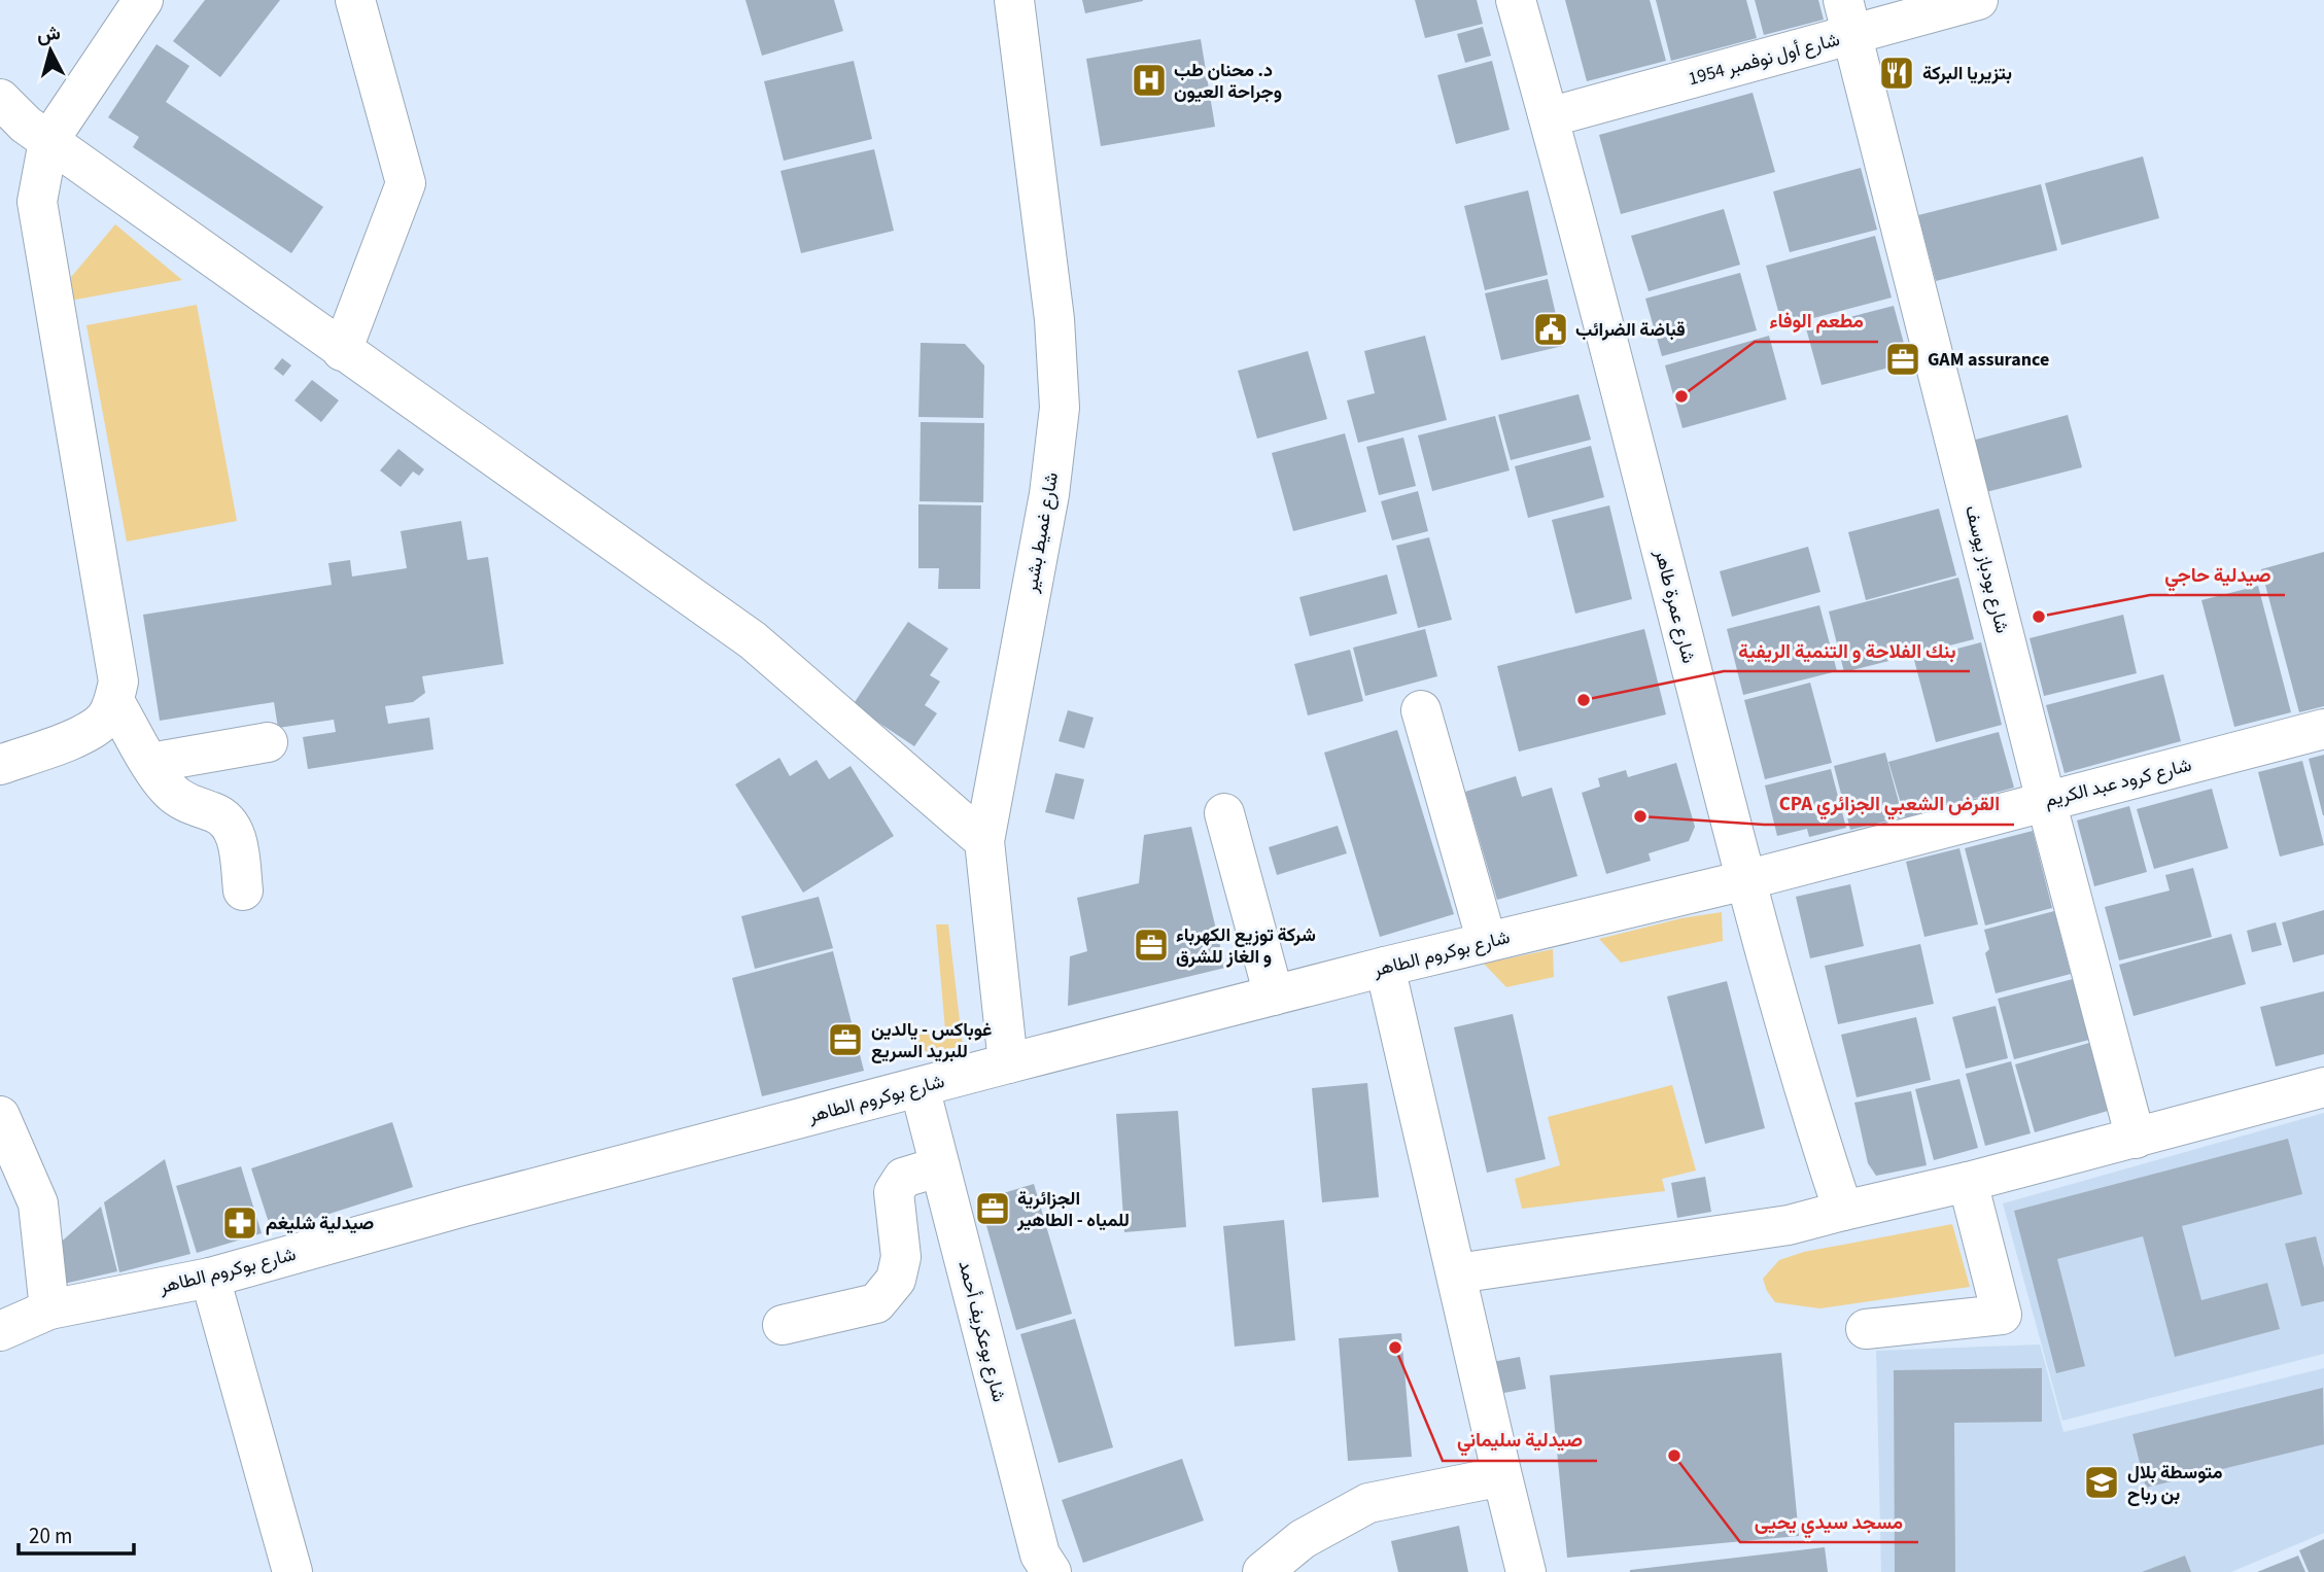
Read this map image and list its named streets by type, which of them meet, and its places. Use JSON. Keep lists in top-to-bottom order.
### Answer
{
  "streets": {
    "street": [
      "شارع أول نوفمبر 1954",
      "شارع غميط بشير",
      "شارع بودباز يوسف",
      "شارع عمرة طاهر",
      "شارع كرود عبد الكريم",
      "شارع بوكروم الطاهر",
      "شارع بوعكريف أحمد"
    ]
  },
  "crossings": [
    ["شارع أول نوفمبر 1954", "شارع بودباز يوسف"],
    ["شارع أول نوفمبر 1954", "شارع عمرة طاهر"],
    ["شارع غميط بشير", "شارع بوكروم الطاهر"],
    ["شارع بودباز يوسف", "شارع كرود عبد الكريم"],
    ["شارع عمرة طاهر", "شارع كرود عبد الكريم"],
    ["شارع عمرة طاهر", "شارع بوكروم الطاهر"],
    ["شارع كرود عبد الكريم", "شارع بوكروم الطاهر"],
    ["شارع بوكروم الطاهر", "شارع بوعكريف أحمد"]
  ],
  "places": {
    "restaurant": ["بتزيريا البركة"],
    "hospital": ["د. محنان طب وجراحة العيون"],
    "public building": ["قباضة الضرائب"],
    "office": [
      "GAM assurance",
      "شركة توزيع الكهرباء و الغاز للشرق",
      "غوباكس - يالدين للبريد السريع",
      "الجزائرية للمياه - الطاهير"
    ],
    "other": [
      "مطعم الوفاء",
      "صيدلية حاجي",
      "بنك الفلاحة و التنمية الريفية",
      "CPA القرض الشعبي الجزائري",
      "صيدلية سليماني",
      "مسجد سيدي يحيى"
    ],
    "pharmacy": ["صيدلية شليغم"],
    "school or university": ["متوسطة بلال بن رباح"]
  },
  "scale_bar": "20 m",
  "north": "top"
}
